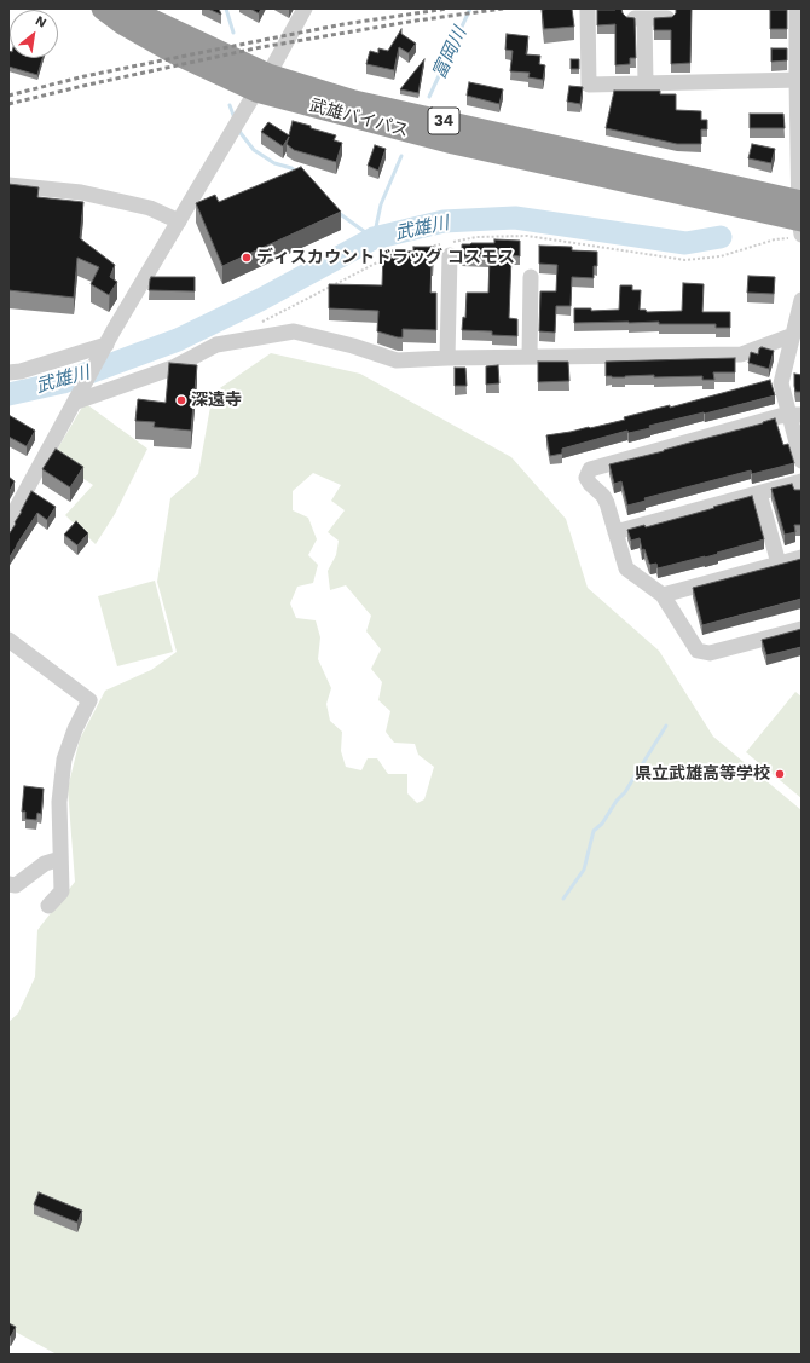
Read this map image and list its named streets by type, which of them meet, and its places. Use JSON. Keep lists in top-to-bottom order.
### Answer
{
  "streets": {
    "highway": ["武雄バイパス", "34"]
  },
  "water": ["富岡川", "武雄川"],
  "places": ["ディスカウントドラッグ コスモス", "深遠寺", "県立武雄高等学校"],
  "north": "top right"
}
